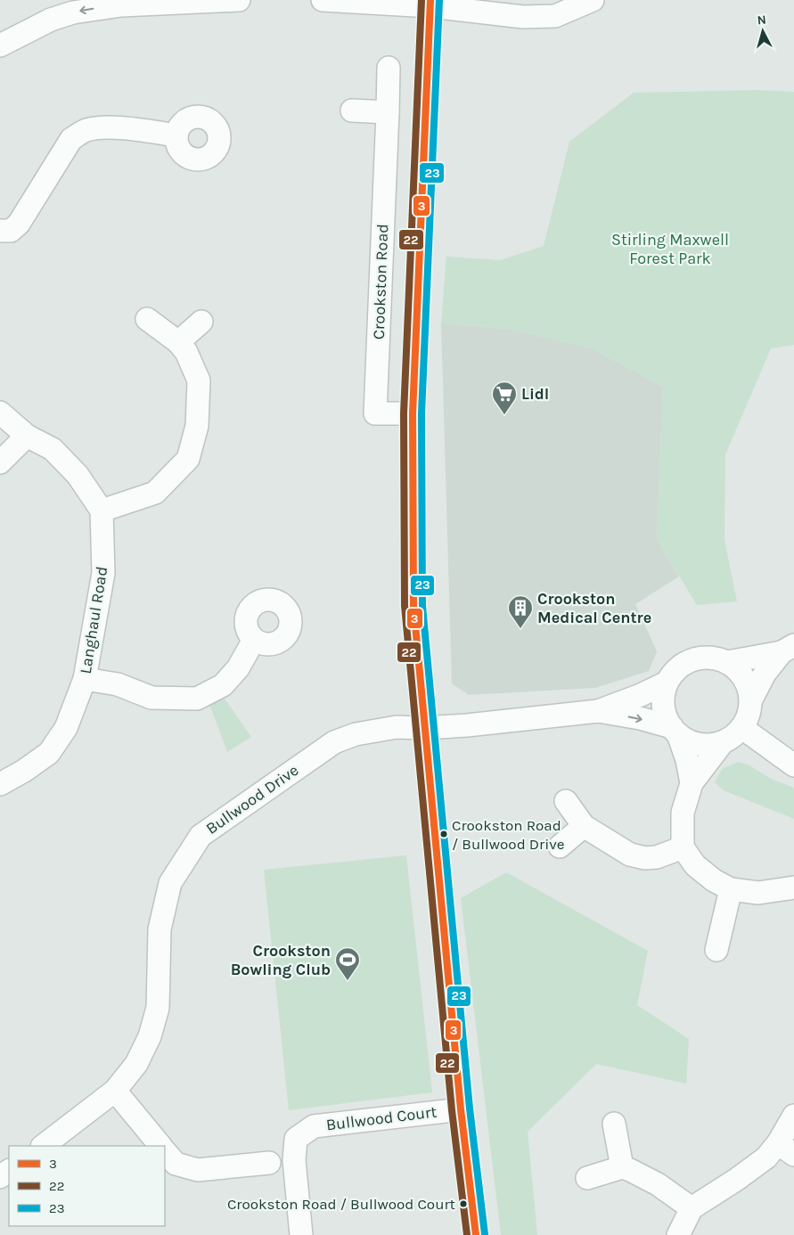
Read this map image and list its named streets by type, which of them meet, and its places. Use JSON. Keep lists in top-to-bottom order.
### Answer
{
  "streets": {
    "street": [
      "Crookston Road",
      "Langhaul Road",
      "Bullwood Drive",
      "Bullwood Court"
    ]
  },
  "parks": ["Stirling Maxwell Forest Park"],
  "places": {
    "supermarket": ["Lidl"],
    "building": ["Crookston Medical Centre"],
    "other": ["Crookston Road / Bullwood Drive", "Crookston Road / Bullwood Court"],
    "sports": ["Crookston Bowling Club"]
  },
  "lines": ["transit line 3", "transit line 22", "transit line 23"],
  "legend": ["3", "22", "23"],
  "north": "top"
}
